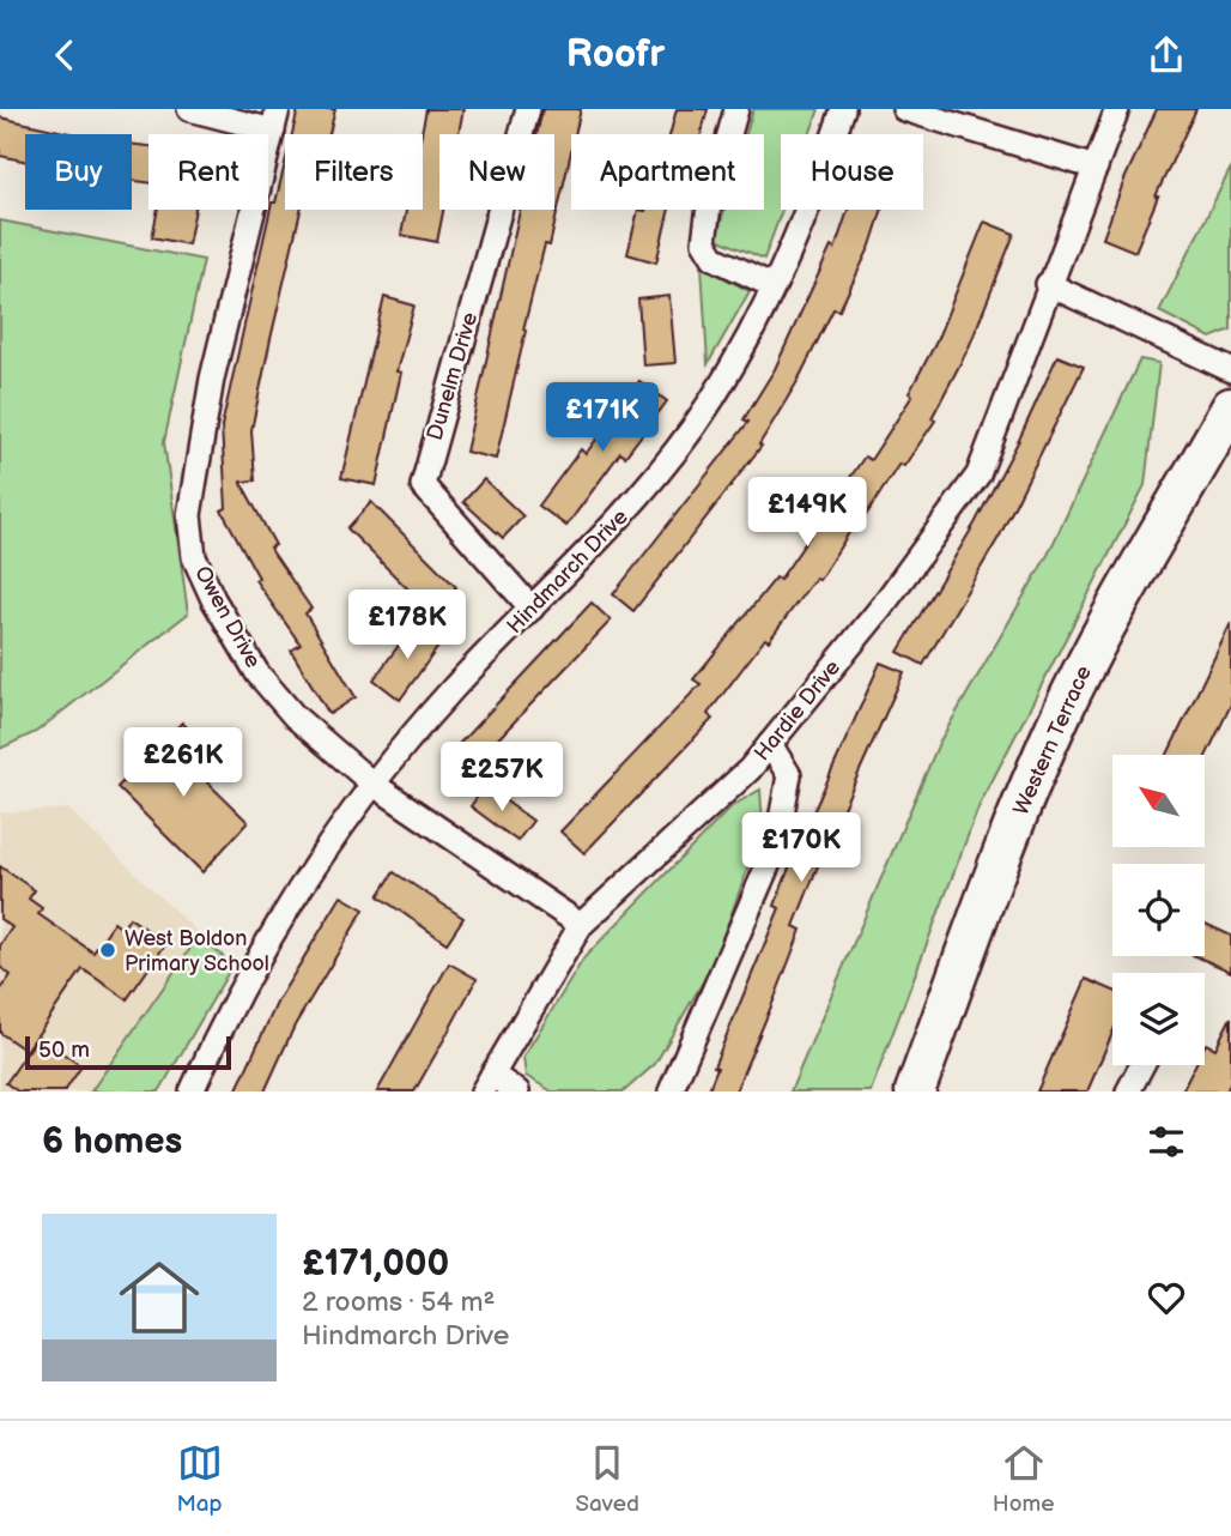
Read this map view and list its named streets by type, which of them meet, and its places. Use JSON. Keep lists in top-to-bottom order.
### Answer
{
  "streets": {
    "main road": ["Western Terrace"],
    "street": [
      "Dunelm Drive",
      "Hindmarch Drive",
      "Owen Drive",
      "Hardie Drive"
    ]
  },
  "crossings": [
    ["Dunelm Drive", "Hindmarch Drive"],
    ["Hindmarch Drive", "Owen Drive"],
    ["Owen Drive", "Hardie Drive"]
  ],
  "places": ["West Boldon Primary School"],
  "scale_bar": "50 m",
  "north": "top left",
  "page": {
    "header": "Roofr",
    "chip": [
      "Buy",
      "Rent",
      "Filters",
      "New",
      "Apartment",
      "House"
    ],
    "price": [
      "£171K",
      "£149K",
      "£178K",
      "£261K",
      "£257K",
      "£170K"
    ],
    "scale": "50 m",
    "heading": "6 homes",
    "list": [
      {
        "name": "£171,000",
        "note": "2 rooms · 54 m² · Hindmarch Drive"
      }
    ],
    "tabs": ["Map", "Saved", "Home"]
  }
}
